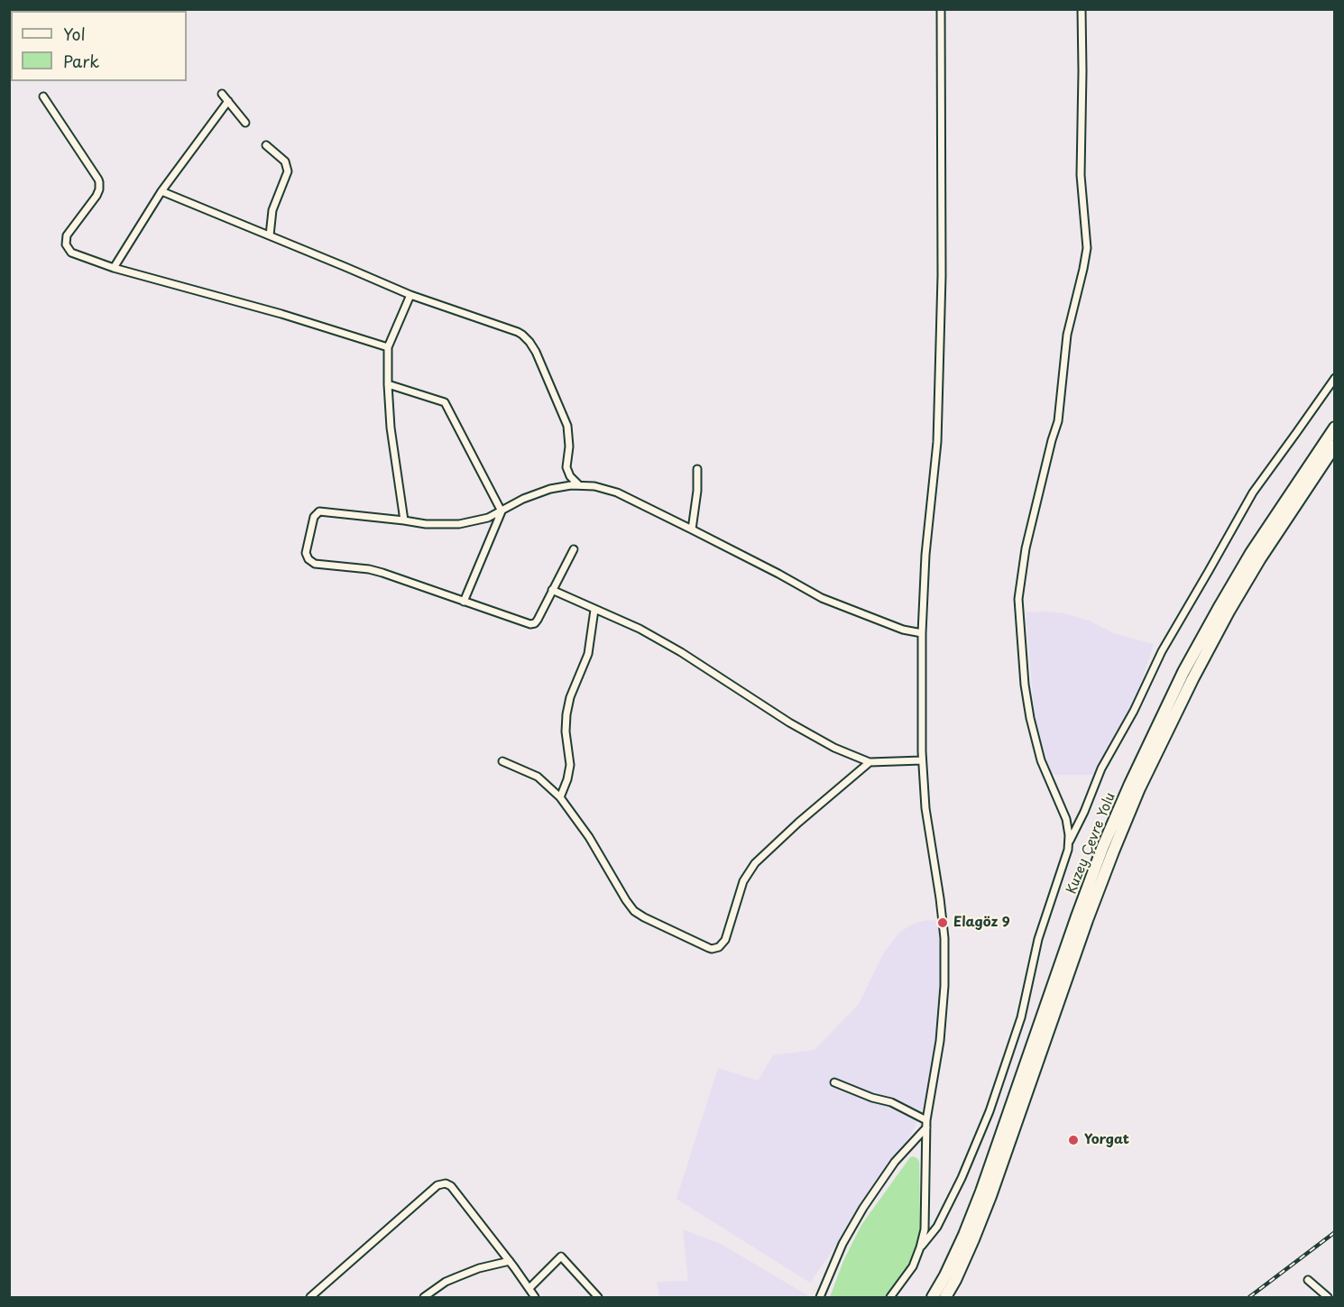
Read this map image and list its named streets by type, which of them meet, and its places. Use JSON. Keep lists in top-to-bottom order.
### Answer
{
  "streets": {
    "highway": ["Kuzey Çevre Yolu"]
  },
  "places": ["Elagöz 9", "Yorgat"],
  "legend": ["Yol", "Park"]
}
